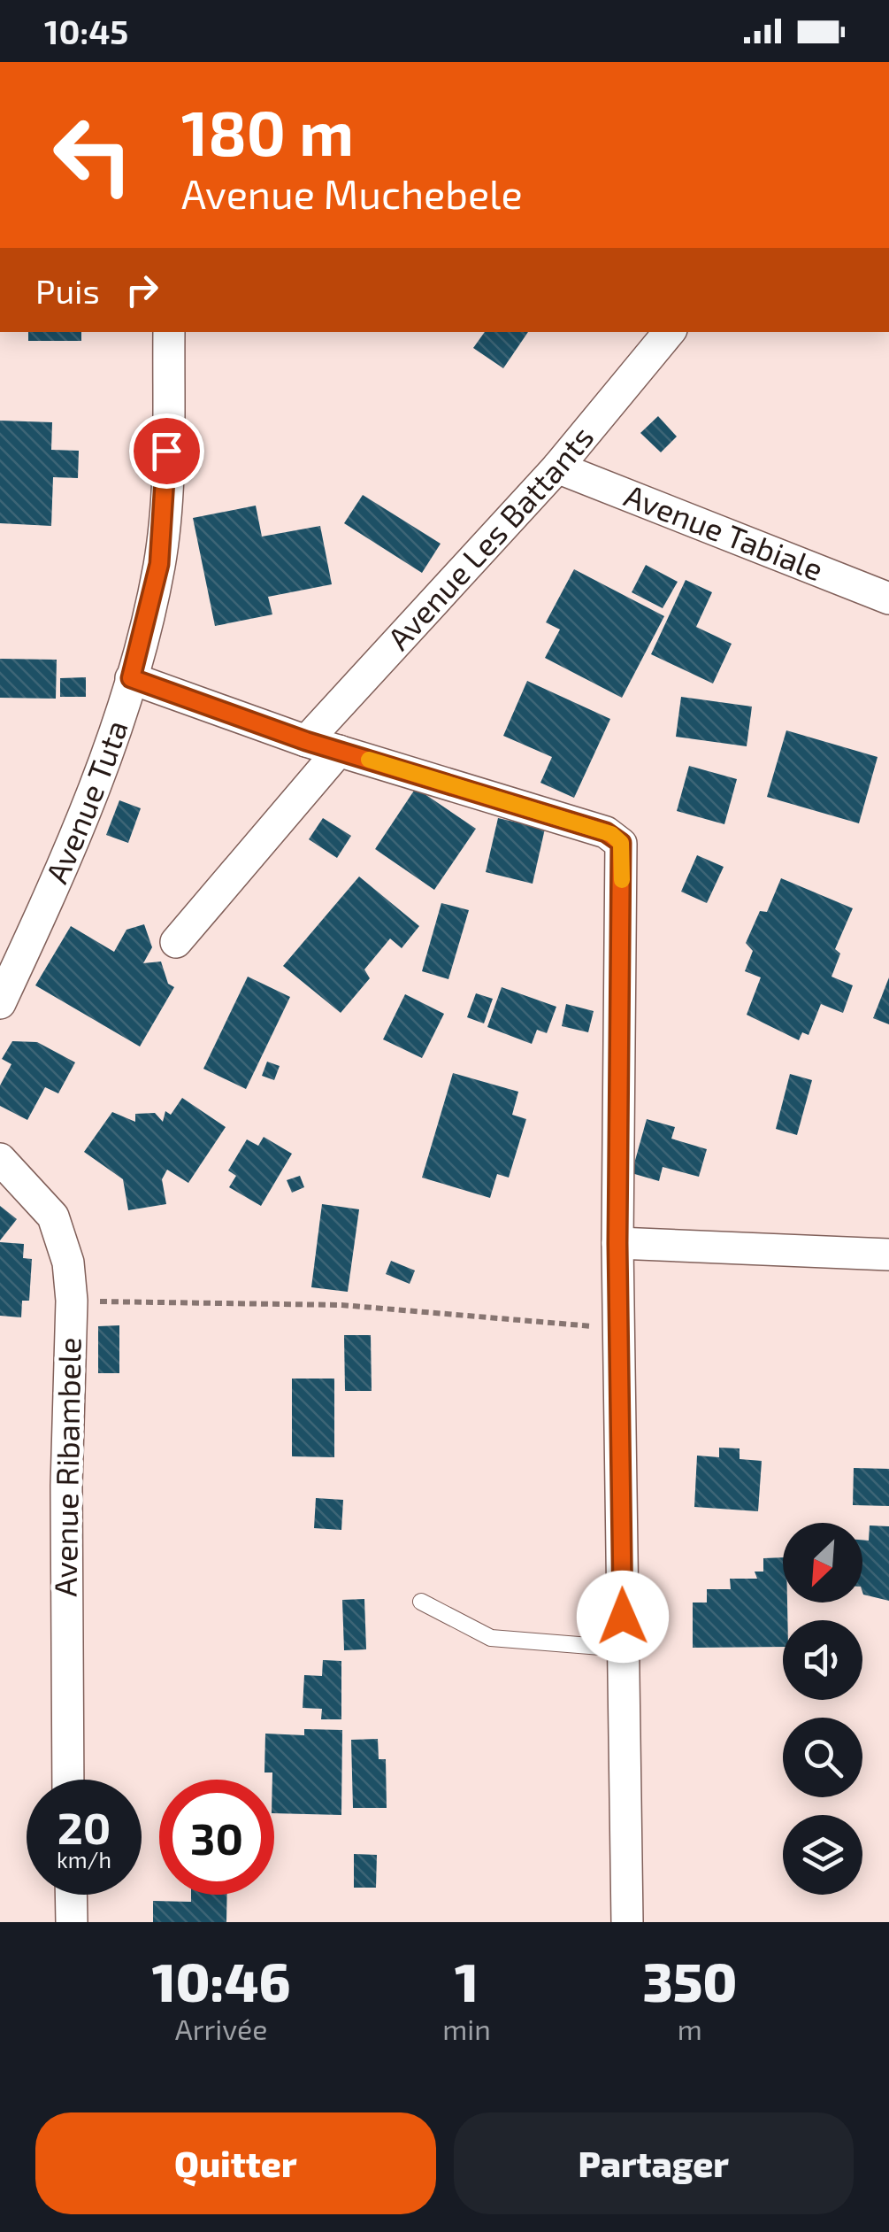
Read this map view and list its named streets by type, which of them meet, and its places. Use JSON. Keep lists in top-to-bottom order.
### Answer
{
  "streets": {
    "street": [
      "Avenue Tabiale",
      "Avenue Les Battants",
      "Avenue Tuta",
      "Avenue Ribambele"
    ]
  },
  "crossings": [
    ["Avenue Tabiale", "Avenue Les Battants"]
  ],
  "north": "bottom left",
  "page": {
    "status": "10:45",
    "turn": ["180 m", "Avenue Muchebele"],
    "then": "Puis",
    "speed": "20 km/h",
    "limit": "30",
    "eta": [
      "10:46",
      "Arrivée",
      "1",
      "min",
      "350",
      "m"
    ],
    "buttons": ["Quitter", "Partager"]
  }
}
